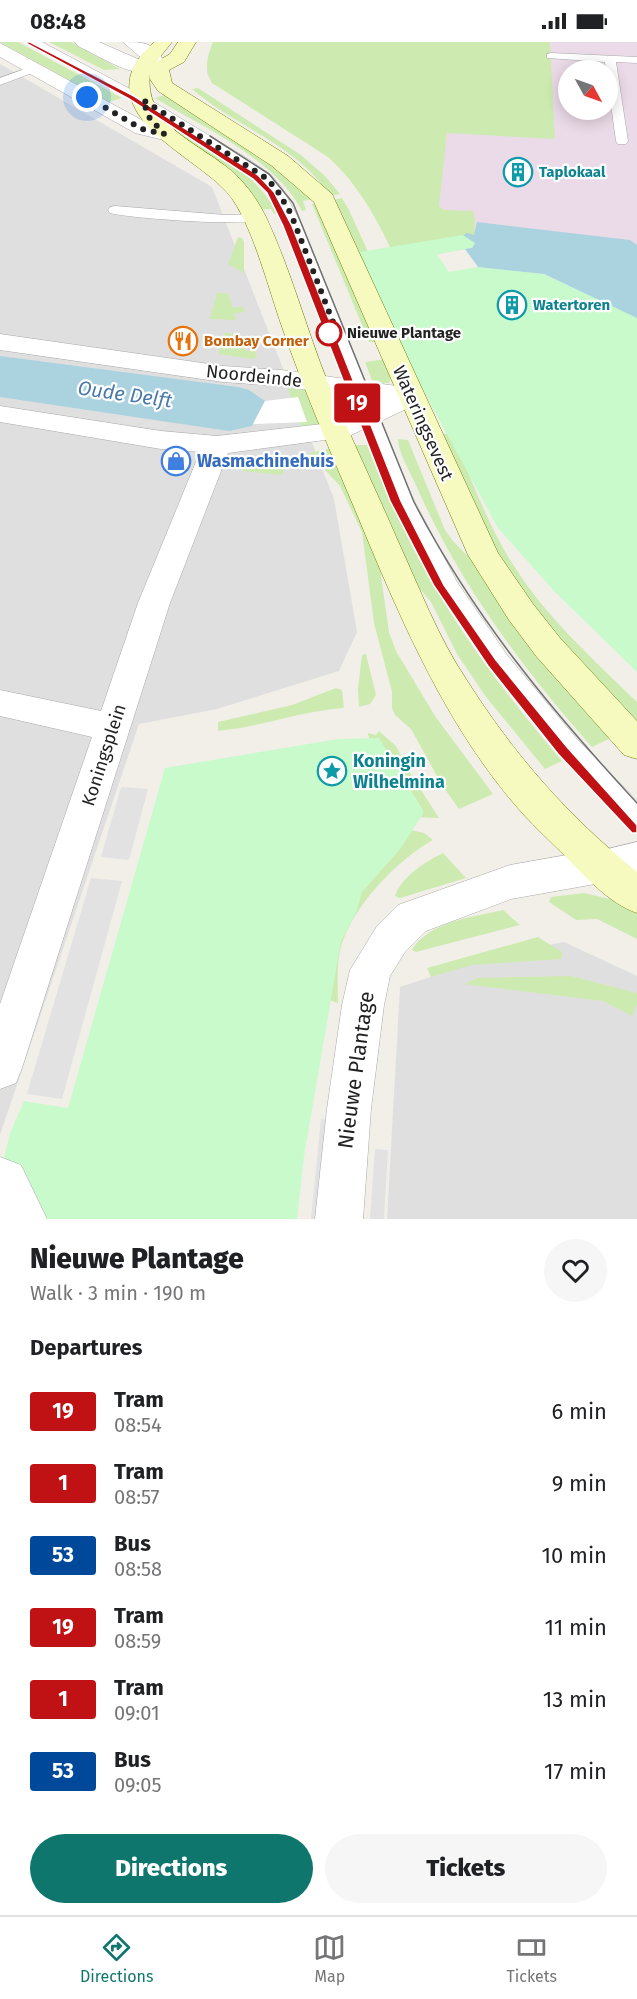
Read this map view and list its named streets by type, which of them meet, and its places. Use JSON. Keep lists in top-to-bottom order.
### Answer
{
  "streets": {
    "main road": ["Wateringsevest"],
    "street": ["Noordeinde", "Koningsplein", "Nieuwe Plantage"]
  },
  "crossings": [
    ["Noordeinde", "Wateringsevest"]
  ],
  "water": ["Oude Delft"],
  "places": {
    "building": ["Taplokaal", "Watertoren"],
    "other": ["Nieuwe Plantage"],
    "restaurant": ["Bombay Corner"],
    "shop": ["Wasmachinehuis"],
    "place": ["Koningin Wilhelmina"]
  },
  "lines": ["tram line 19"],
  "north": "bottom right",
  "page": {
    "status": "08:48",
    "on_map": "19",
    "heading": [
      ["Nieuwe Plantage", "Walk · 3 min · 190 m"],
      "Departures"
    ],
    "list": [
      {
        "mark": "19",
        "name": "Tram",
        "note": "08:54",
        "value": "6 min"
      },
      {
        "mark": "1",
        "name": "Tram",
        "note": "08:57",
        "value": "9 min"
      },
      {
        "mark": "53",
        "name": "Bus",
        "note": "08:58",
        "value": "10 min"
      },
      {
        "mark": "19",
        "name": "Tram",
        "note": "08:59",
        "value": "11 min"
      },
      {
        "mark": "1",
        "name": "Tram",
        "note": "09:01",
        "value": "13 min"
      },
      {
        "mark": "53",
        "name": "Bus",
        "note": "09:05",
        "value": "17 min"
      }
    ],
    "buttons": ["Directions", "Tickets"],
    "tabs": ["Directions", "Map", "Tickets"]
  }
}
